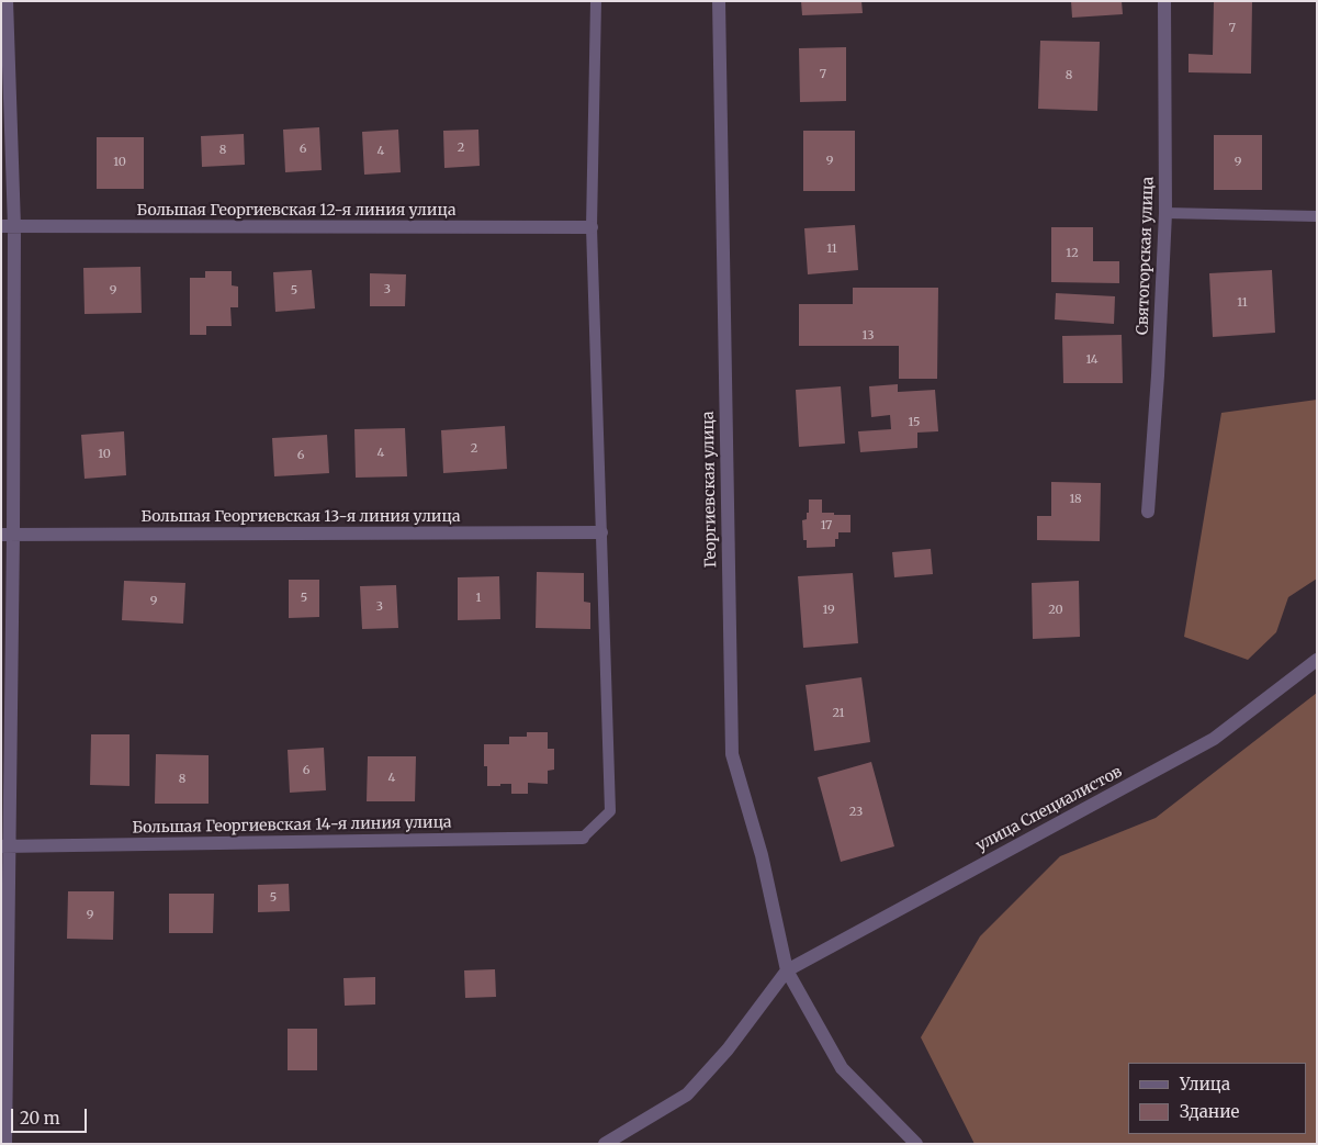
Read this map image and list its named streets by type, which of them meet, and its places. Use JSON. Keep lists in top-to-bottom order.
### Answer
{
  "streets": {
    "street": [
      "Большая Георгиевская 12-я линия улица",
      "Святогорская улица",
      "Георгиевская улица",
      "Большая Георгиевская 13-я линия улица",
      "улица Специалистов",
      "Большая Георгиевская 14-я линия улица"
    ]
  },
  "crossings": [
    ["Георгиевская улица", "улица Специалистов"]
  ],
  "house_numbers": [
    "7",
    "7",
    "8",
    "2",
    "6",
    "8",
    "4",
    "9",
    "10",
    "9",
    "11",
    "12",
    "3",
    "9",
    "5",
    "11",
    "13",
    "14",
    "15",
    "2",
    "4",
    "10",
    "6",
    "18",
    "17",
    "5",
    "1",
    "9",
    "3",
    "19",
    "20",
    "21",
    "6",
    "4",
    "8",
    "23",
    "5",
    "9"
  ],
  "legend": ["Улица", "Здание"],
  "scale_bar": "20 m"
}
